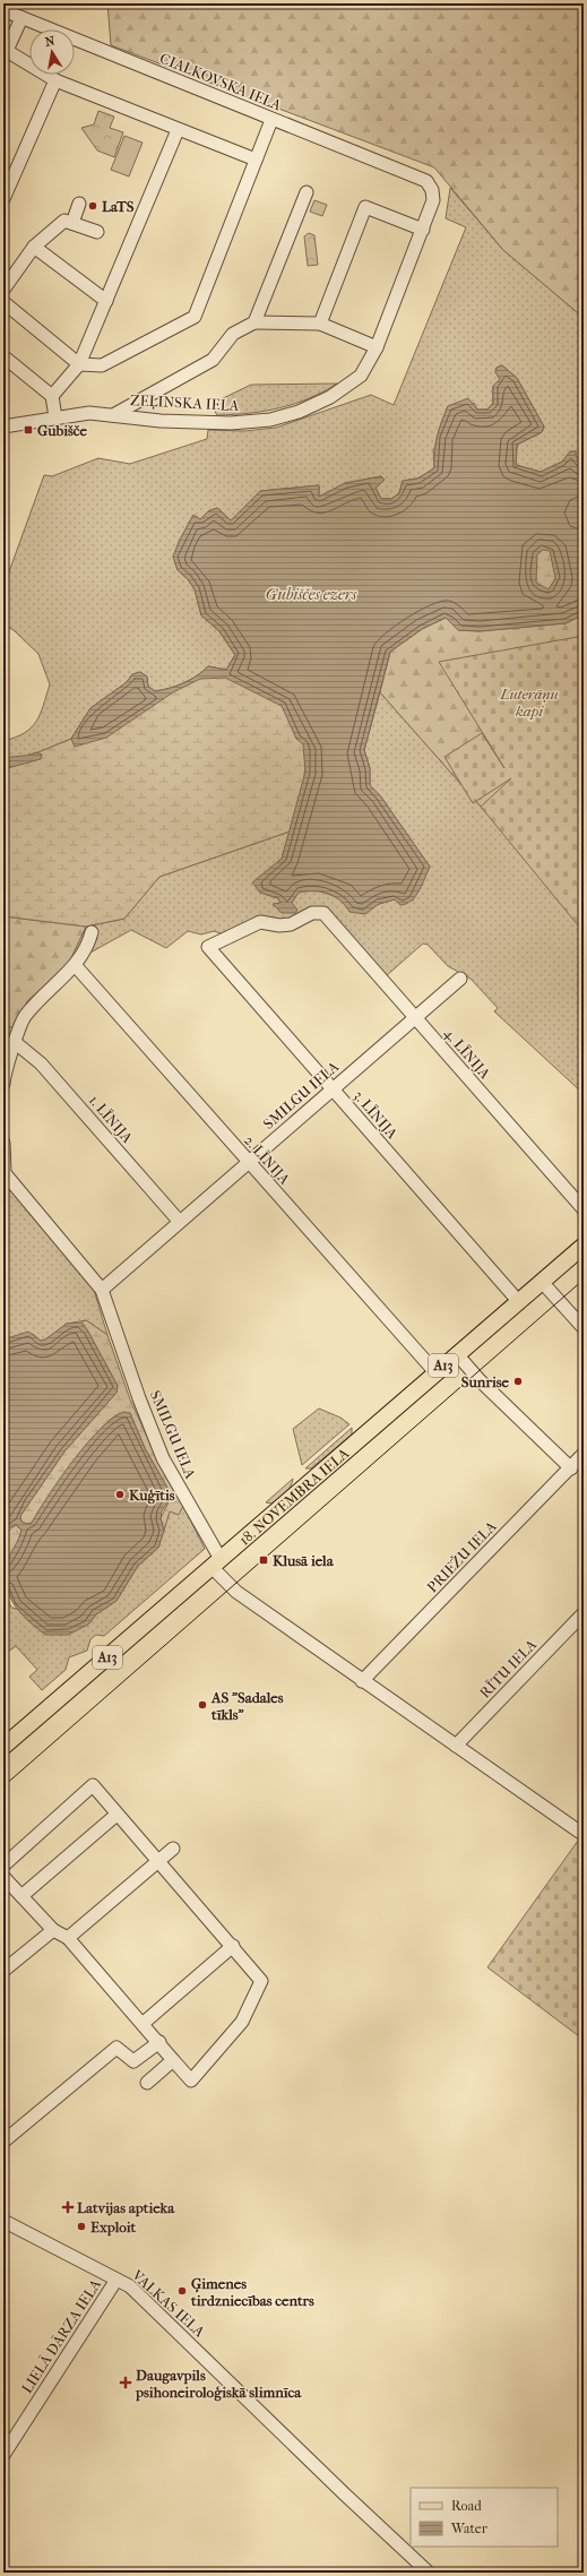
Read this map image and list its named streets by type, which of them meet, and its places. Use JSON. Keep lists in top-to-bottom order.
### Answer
{
  "streets": {
    "main road": ["A13", "18. NOVEMBRA IELA"],
    "street": [
      "CIALKOVSKA IELA",
      "ZEĻINSKA IELA",
      "4. LĪNIJA",
      "SMILGU IELA",
      "3. LĪNIJA",
      "1. LĪNIJA",
      "2. LĪNIJA",
      "PRIEŽU IELA",
      "RĪTU IELA",
      "VALKAS IELA",
      "LIELĀ DĀRZA IELA"
    ]
  },
  "crossings": [
    ["CIALKOVSKA IELA", "ZEĻINSKA IELA"],
    ["4. LĪNIJA", "SMILGU IELA"],
    ["4. LĪNIJA", "3. LĪNIJA"],
    ["SMILGU IELA", "3. LĪNIJA"],
    ["SMILGU IELA", "1. LĪNIJA"],
    ["SMILGU IELA", "2. LĪNIJA"],
    ["SMILGU IELA", "18. NOVEMBRA IELA"],
    ["3. LĪNIJA", "18. NOVEMBRA IELA"],
    ["2. LĪNIJA", "18. NOVEMBRA IELA"],
    ["VALKAS IELA", "LIELĀ DĀRZA IELA"]
  ],
  "water": ["Gubiščes ezers"],
  "parks": ["Luterāņu kapi"],
  "places": {
    "other": [
      "LaTS",
      "Sunrise",
      "Kuģītis",
      "AS \"Sadales tīkls\"",
      "Exploit",
      "Ģimenes tirdzniecības centrs"
    ],
    "transit": ["Gubišče", "Klusā iela"],
    "health": ["Latvijas aptieka", "Daugavpils psihoneiroloģiskā slimnīca"]
  },
  "legend": ["Road", "Water"],
  "north": "top"
}
